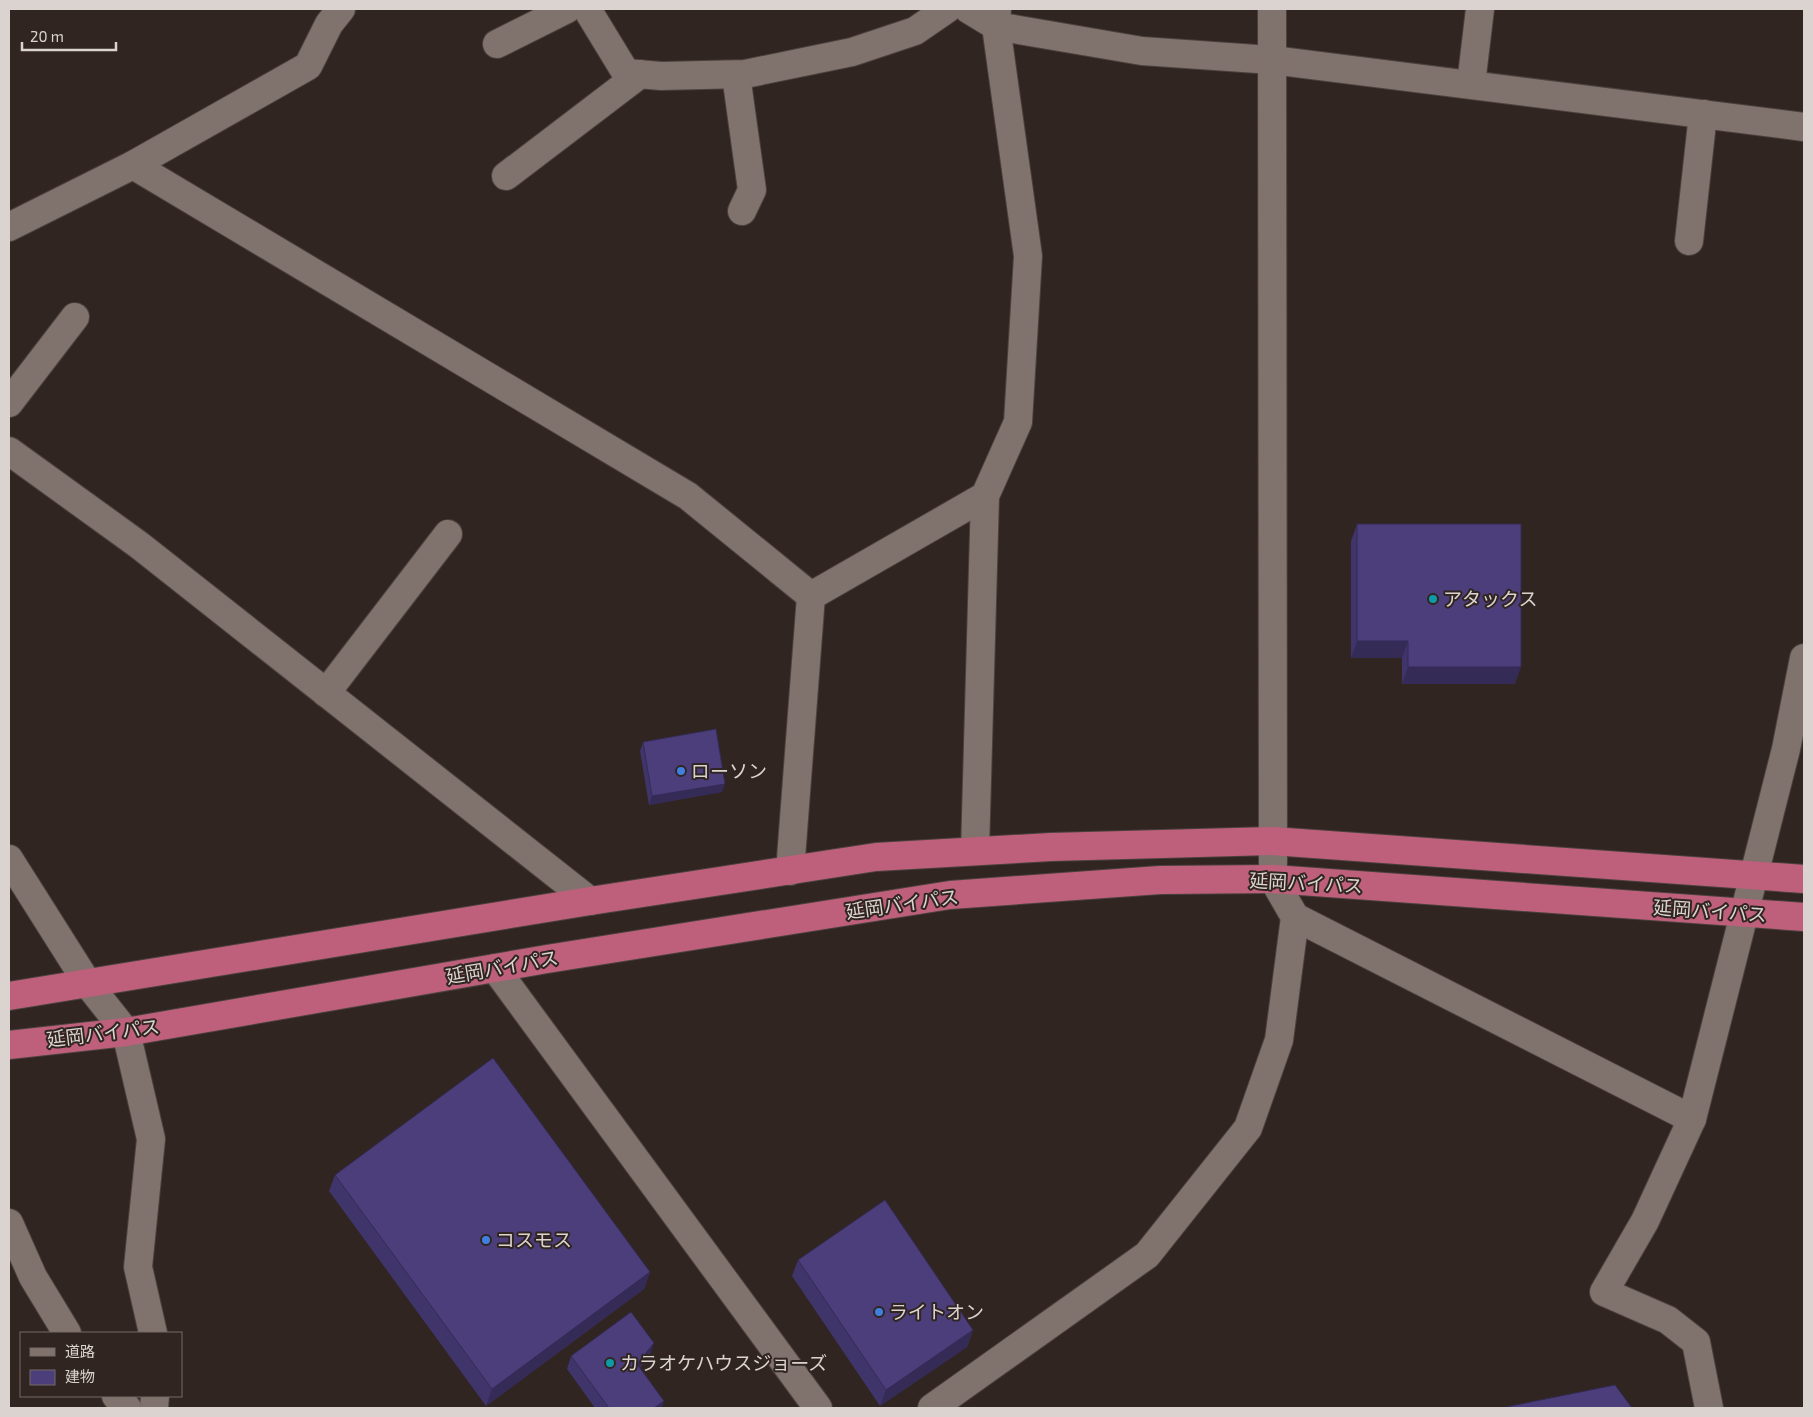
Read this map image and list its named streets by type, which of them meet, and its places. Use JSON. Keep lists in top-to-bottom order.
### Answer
{
  "streets": {
    "highway": ["延岡バイパス"]
  },
  "places": [
    "アタックス",
    "ローソン",
    "コスモス",
    "ライトオン",
    "カラオケハウスジョーズ"
  ],
  "legend": ["道路", "建物"],
  "scale_bar": "20 m"
}
